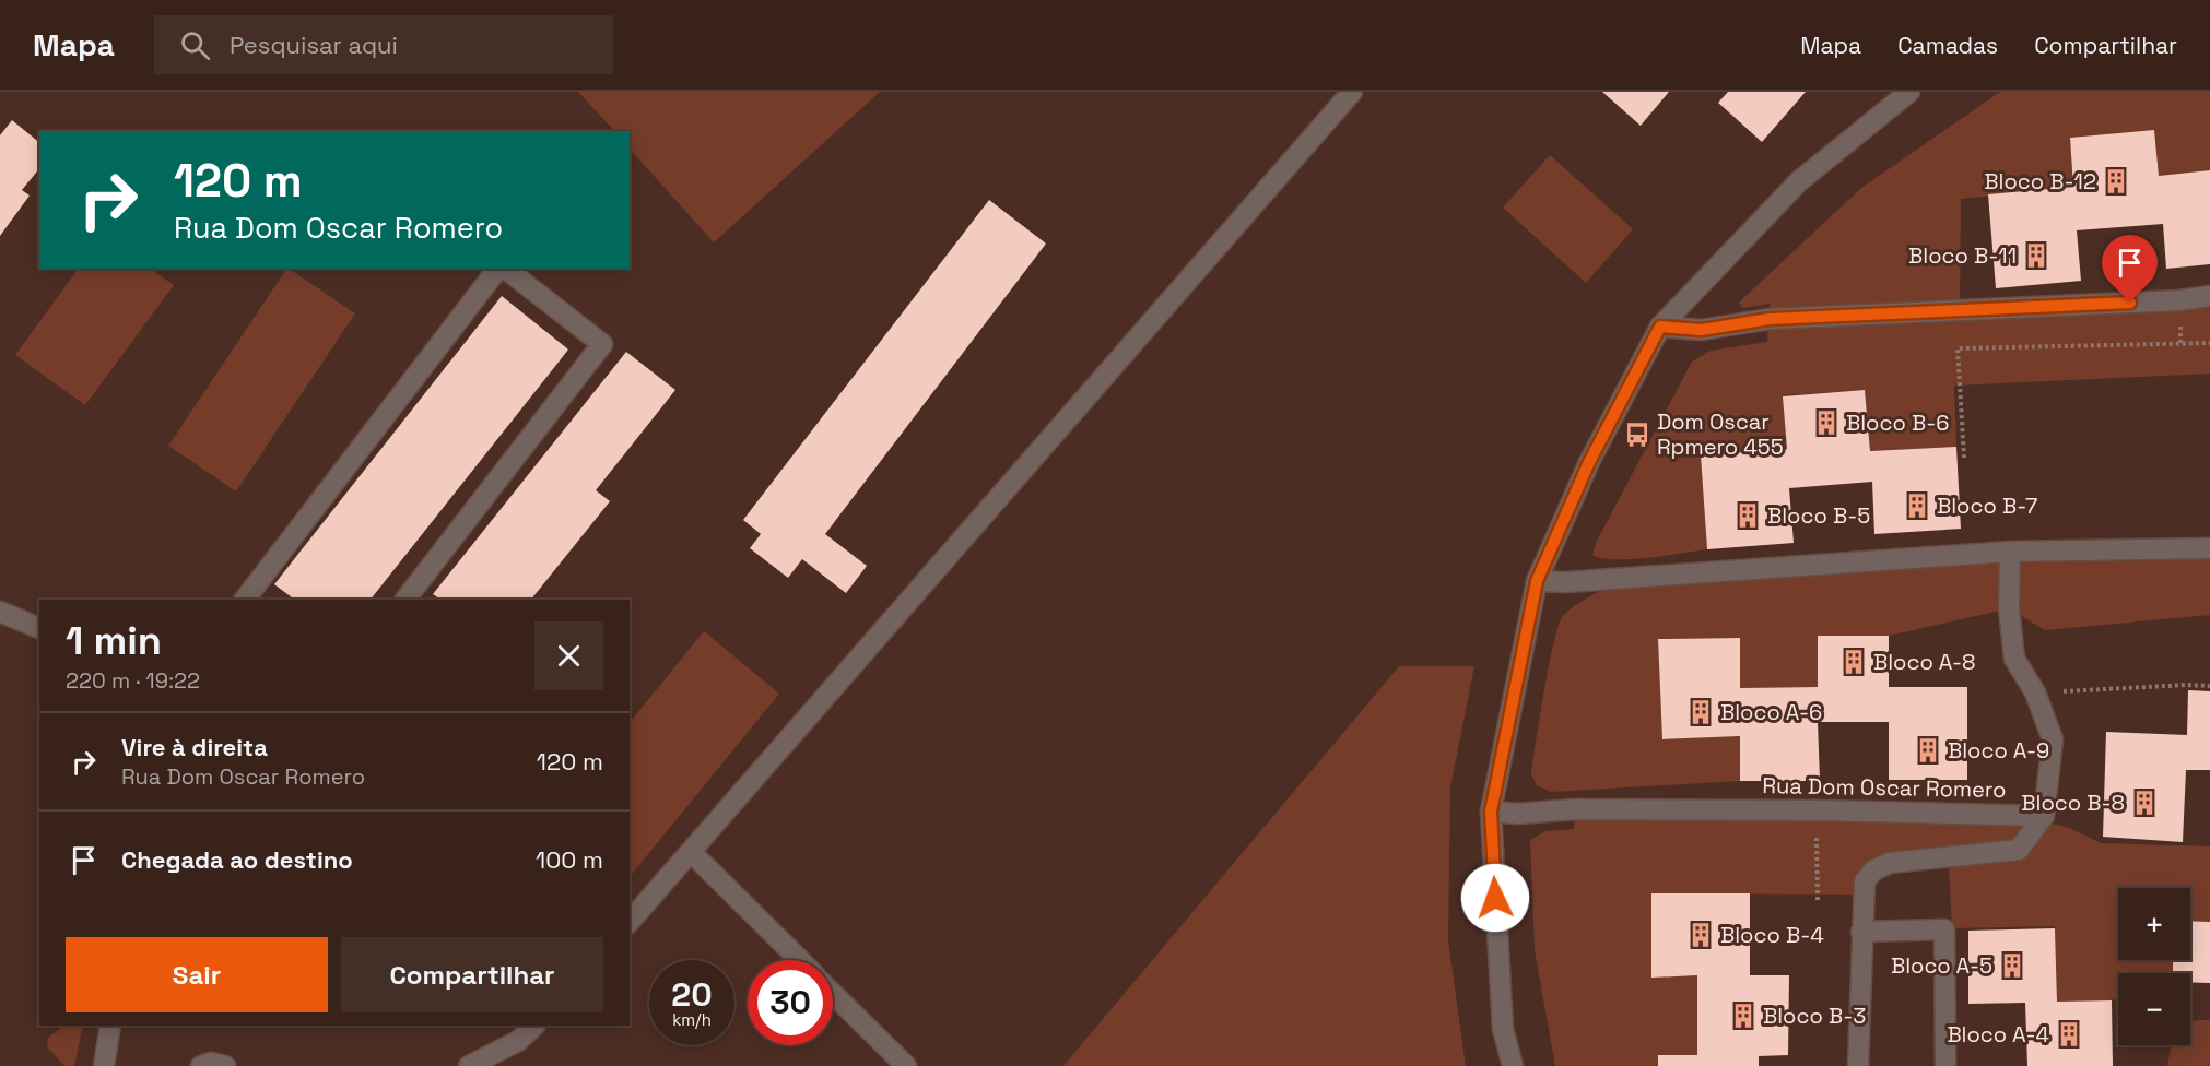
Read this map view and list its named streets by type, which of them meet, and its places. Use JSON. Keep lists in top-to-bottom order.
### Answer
{
  "streets": {
    "street": ["Rua Dom Oscar Romero"]
  },
  "places": {
    "building": [
      "Bloco B-12",
      "Bloco B-11",
      "Bloco B-6",
      "Bloco B-7",
      "Bloco B-5",
      "Bloco A-8",
      "Bloco A-6",
      "Bloco A-9",
      "Bloco B-8",
      "Bloco B-4",
      "Bloco A-5",
      "Bloco B-3",
      "Bloco A-4"
    ],
    "bus stop": ["Dom Oscar Rpmero 455"]
  },
  "page": {
    "header": "Mapa",
    "search": "Pesquisar aqui",
    "nav": ["Mapa", "Camadas", "Compartilhar"],
    "turn": ["120 m", "Rua Dom Oscar Romero"],
    "heading": ["1 min", "220 m · 19:22"],
    "list": [
      {
        "name": "Vire à direita",
        "note": "Rua Dom Oscar Romero",
        "value": "120 m"
      },
      {
        "name": "Chegada ao destino",
        "value": "100 m"
      }
    ],
    "map_buttons": ["+", "−"],
    "buttons": ["Sair", "Compartilhar"],
    "speed": "20 km/h",
    "limit": "30"
  }
}
